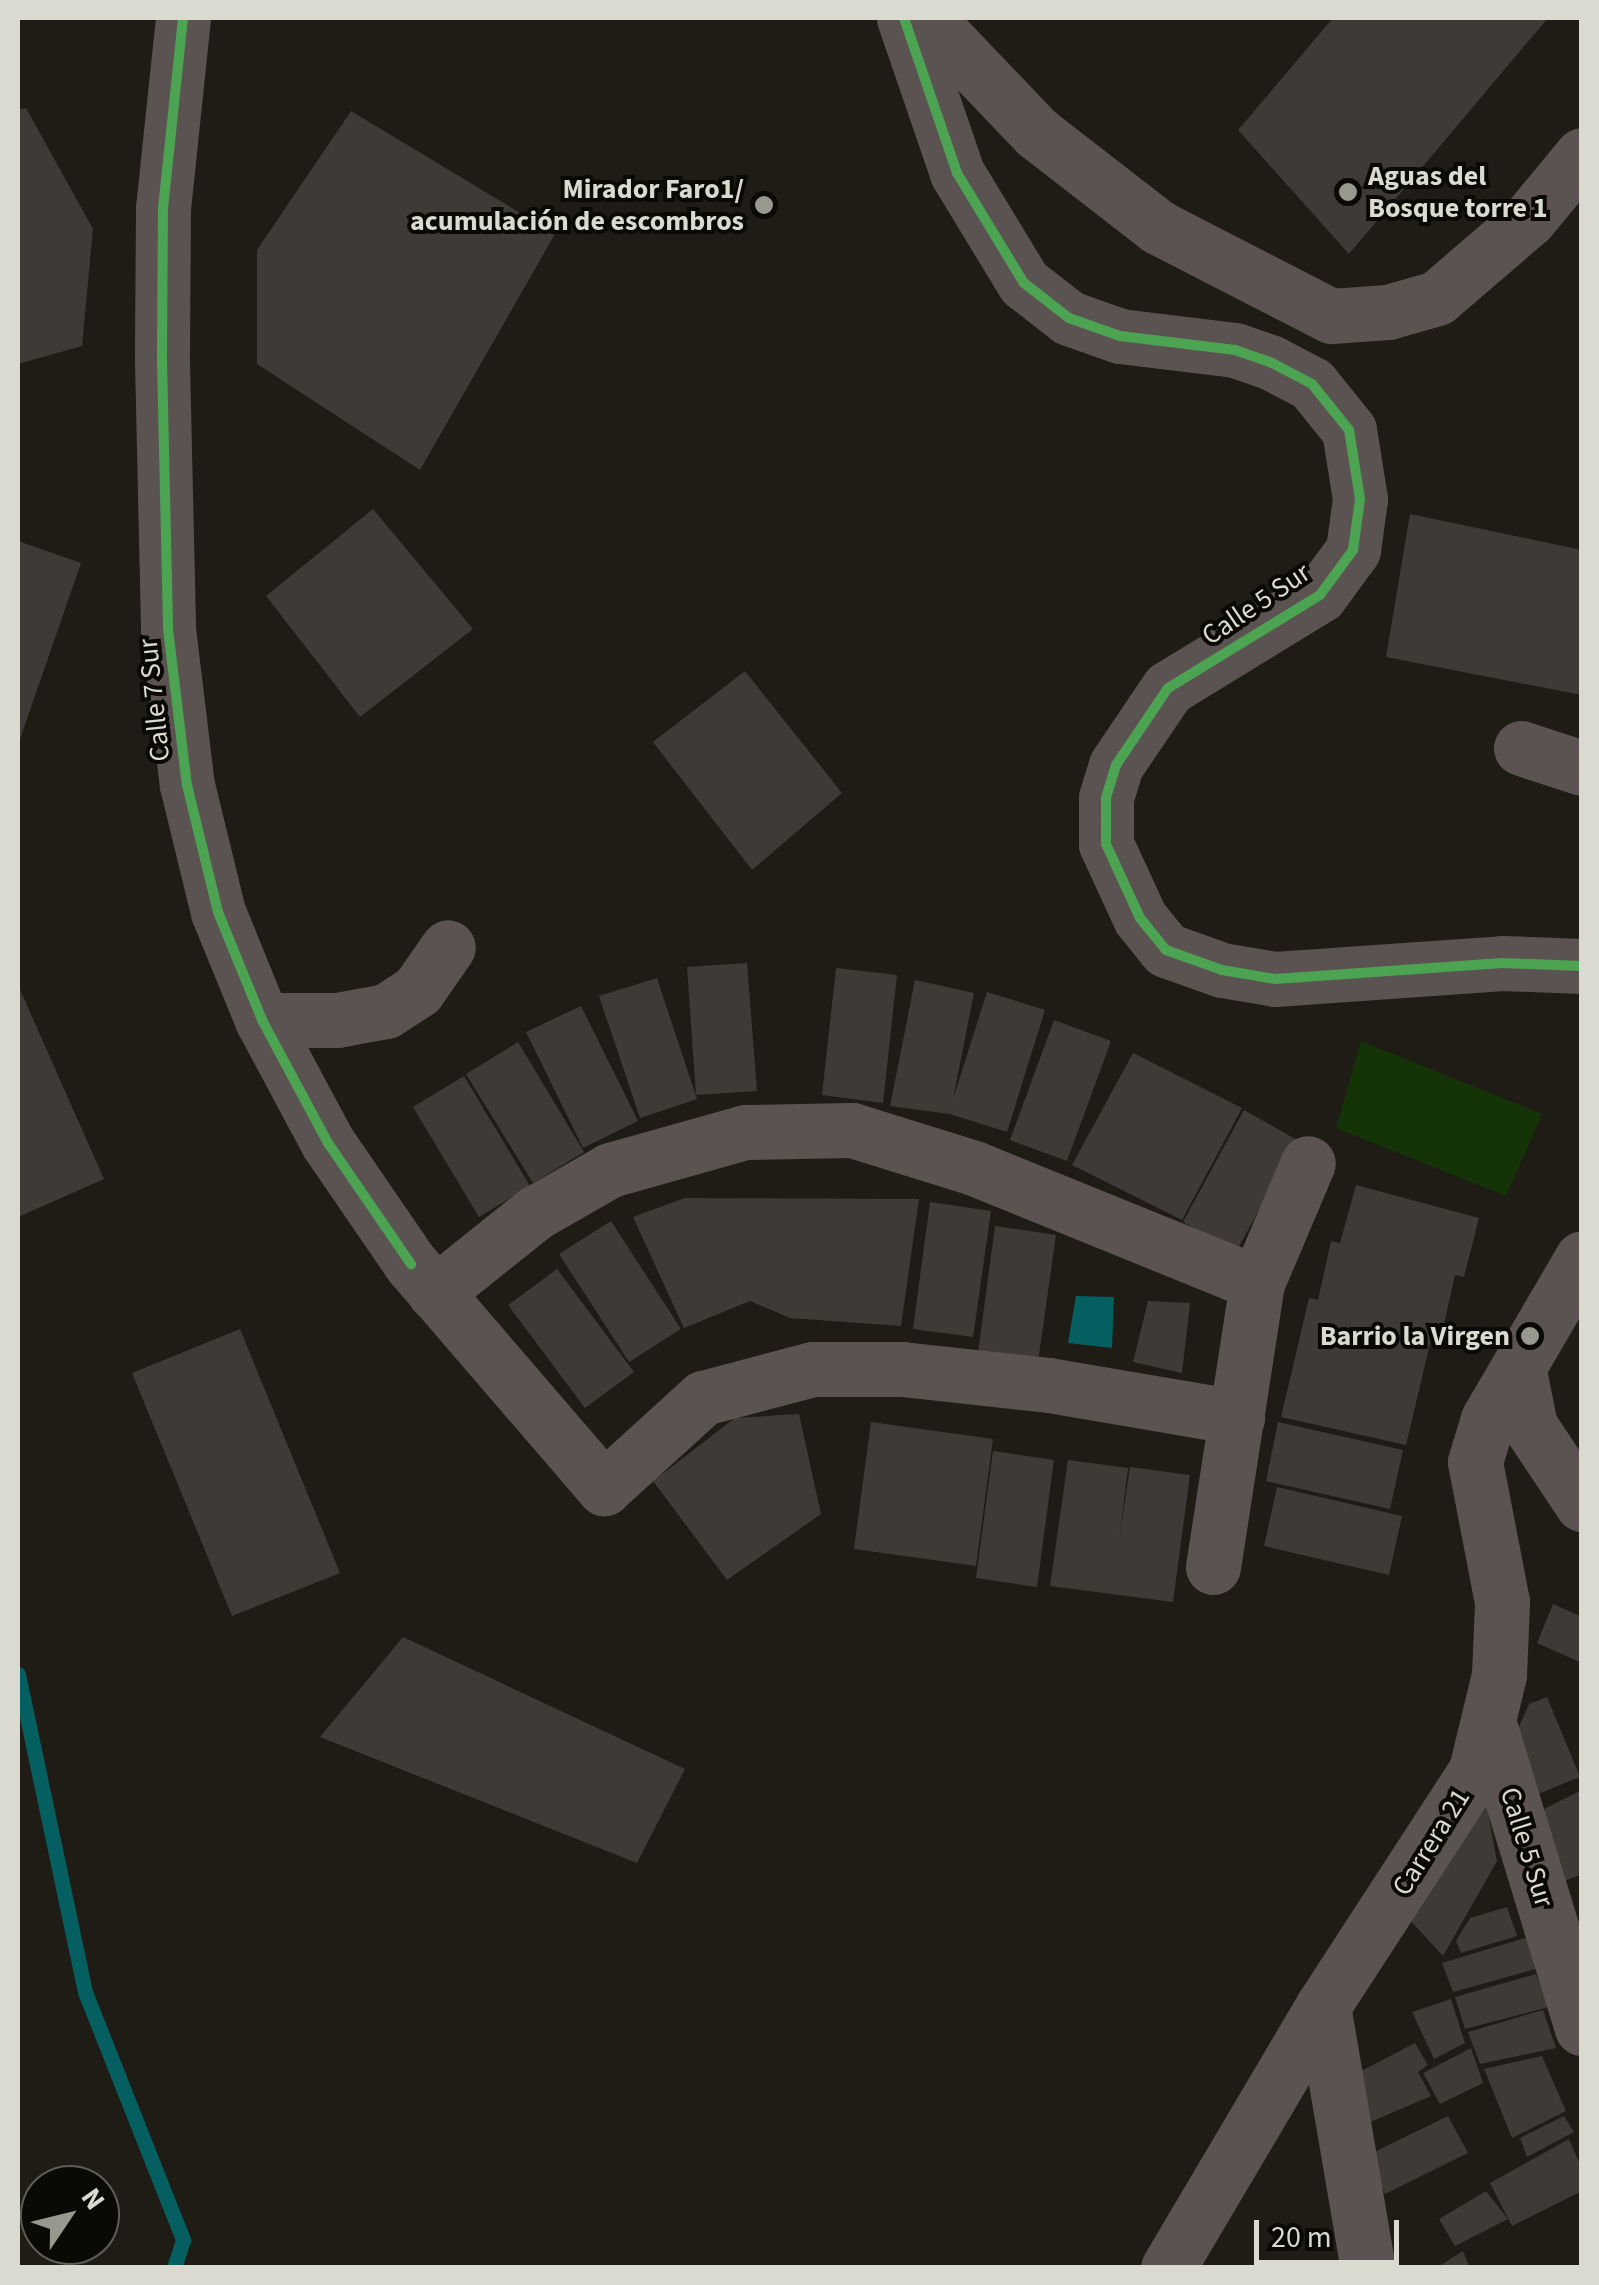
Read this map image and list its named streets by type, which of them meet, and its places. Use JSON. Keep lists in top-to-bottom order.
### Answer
{
  "streets": {
    "street": ["Calle 5 Sur", "Calle 7 Sur", "Carrera 21"]
  },
  "crossings": [
    ["Calle 5 Sur", "Carrera 21"]
  ],
  "places": ["Aguas del Bosque torre 1", "Mirador Faro1/ acumulación de escombros", "Barrio la Virgen"],
  "scale_bar": "20 m",
  "north": "top right"
}
